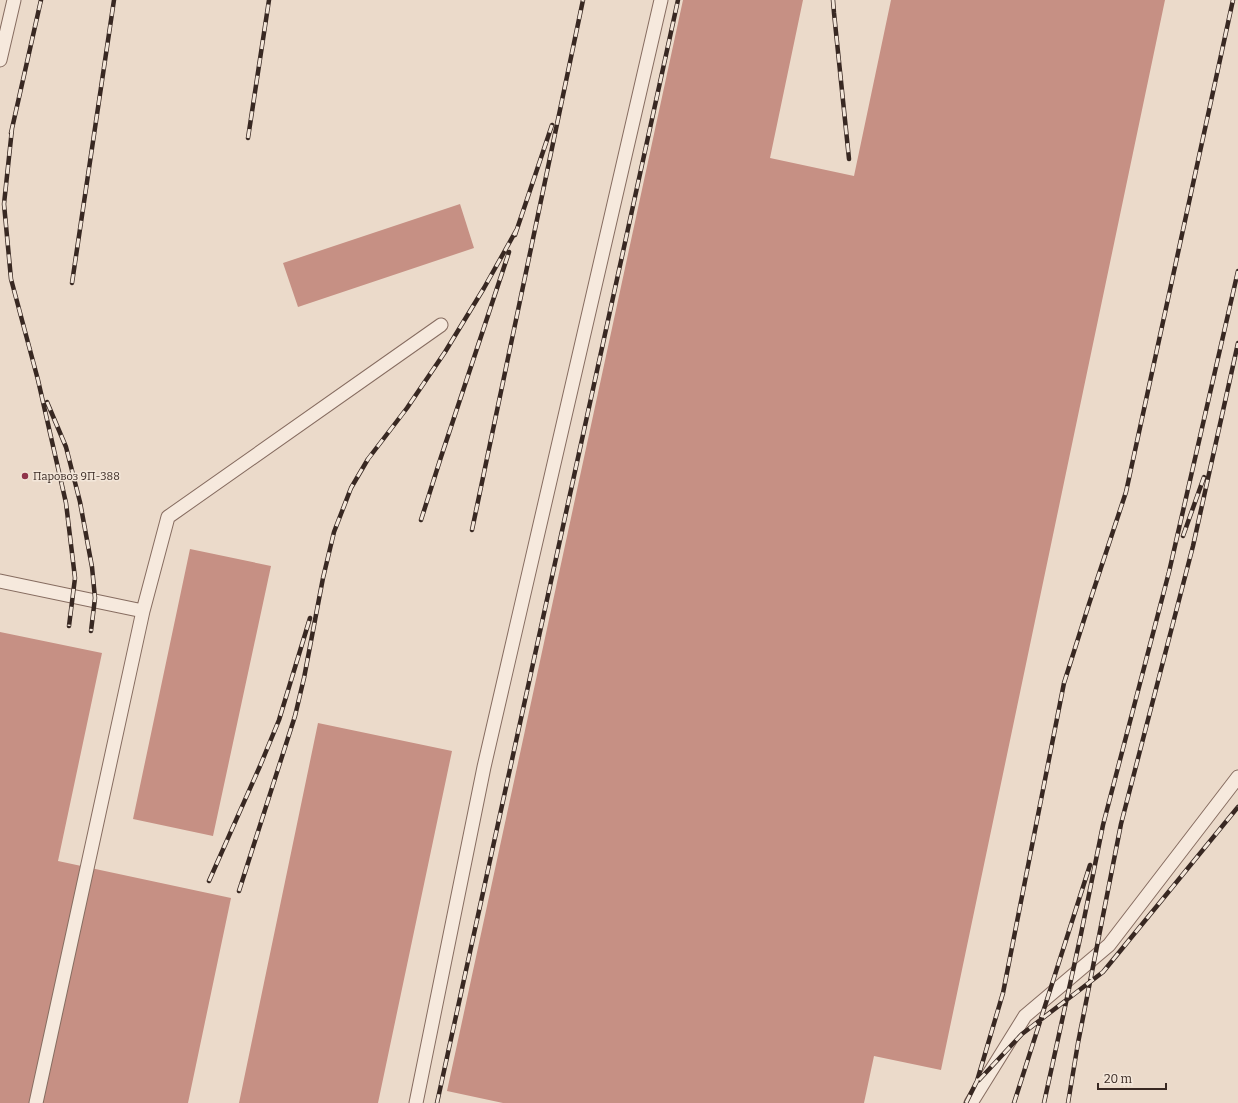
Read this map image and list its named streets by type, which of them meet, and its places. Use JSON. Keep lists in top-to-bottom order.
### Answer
{
  "places": ["Паровоз 9П-388"],
  "scale_bar": "20 m"
}
